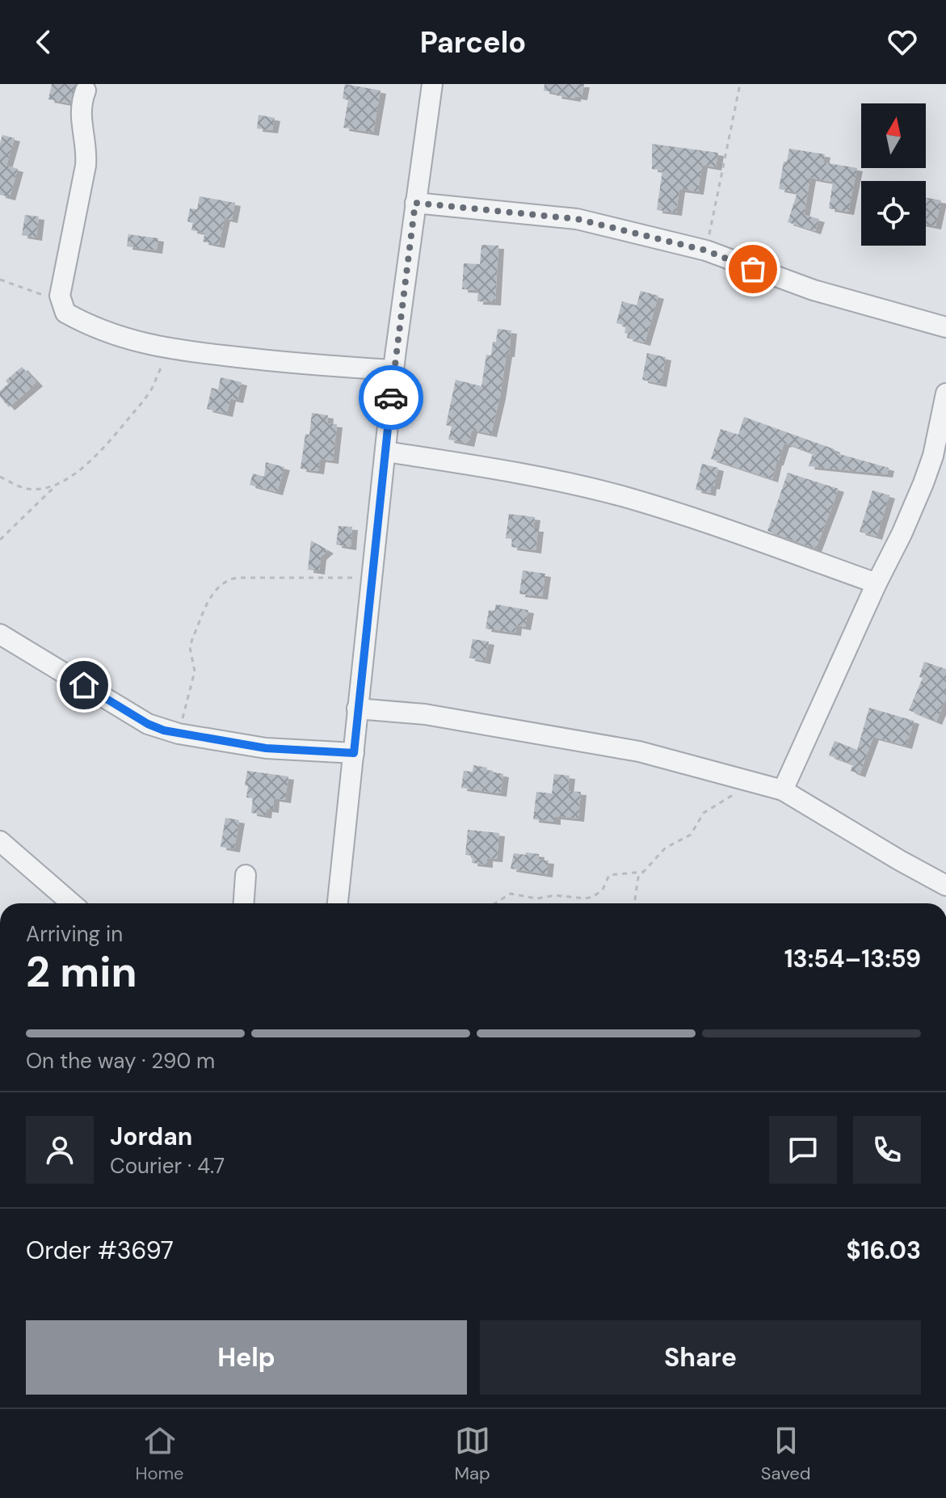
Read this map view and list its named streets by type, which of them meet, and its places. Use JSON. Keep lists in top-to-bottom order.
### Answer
{
  "north": "top",
  "page": {
    "header": "Parcelo",
    "heading": ["2 min", "Arriving in", "13:54–13:59"],
    "panel": [
      "Jordan",
      "Courier · 4.7",
      "Order #3697",
      "$16.03"
    ],
    "bar": "On the way · 290 m",
    "buttons": ["Help", "Share"],
    "tabs": ["Home", "Map", "Saved"]
  }
}
